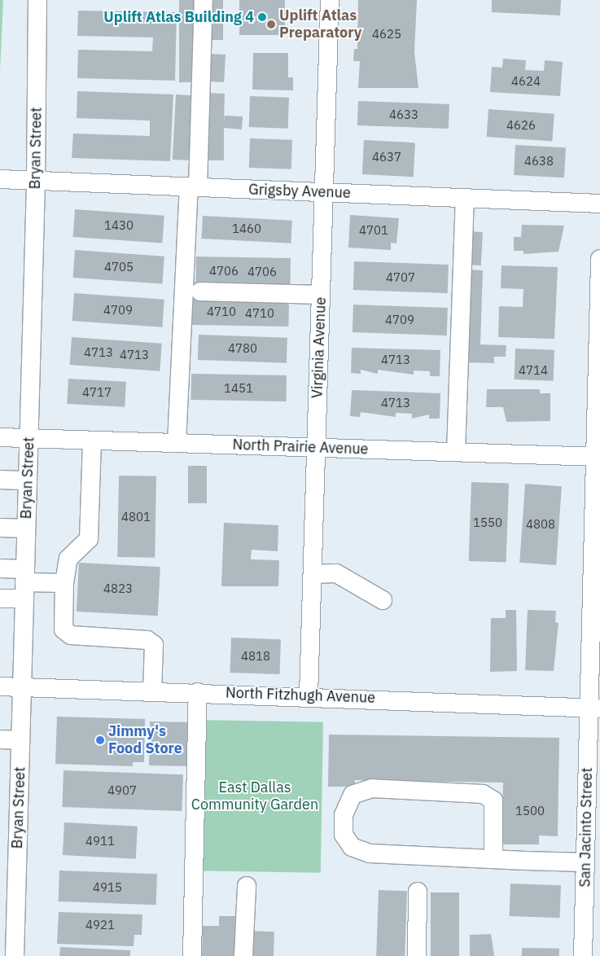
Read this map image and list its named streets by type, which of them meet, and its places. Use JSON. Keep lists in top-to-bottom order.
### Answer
{
  "streets": {
    "street": [
      "Bryan Street",
      "Grigsby Avenue",
      "Virginia Avenue",
      "North Prairie Avenue",
      "North Fitzhugh Avenue",
      "San Jacinto Street"
    ]
  },
  "crossings": [
    ["Bryan Street", "Grigsby Avenue"],
    ["Bryan Street", "North Prairie Avenue"],
    ["Bryan Street", "North Fitzhugh Avenue"],
    ["Grigsby Avenue", "Virginia Avenue"],
    ["Virginia Avenue", "North Prairie Avenue"],
    ["Virginia Avenue", "North Fitzhugh Avenue"],
    ["North Prairie Avenue", "San Jacinto Street"],
    ["North Fitzhugh Avenue", "San Jacinto Street"]
  ],
  "parks": ["East Dallas Community Garden"],
  "places": ["Uplift Atlas Building 4", "Uplift Atlas Preparatory", "Jimmy's Food Store"],
  "house_numbers": [
    "4625",
    "4624",
    "4633",
    "4626",
    "4637",
    "4638",
    "1430",
    "1460",
    "4701",
    "4705",
    "4706",
    "4706",
    "4707",
    "4709",
    "4710",
    "4710",
    "4709",
    "4780",
    "4713",
    "4713",
    "4713",
    "4714",
    "1451",
    "4717",
    "4713",
    "4801",
    "1550",
    "4808",
    "4823",
    "4818",
    "4907",
    "1500",
    "4911",
    "4915",
    "4921"
  ]
}
